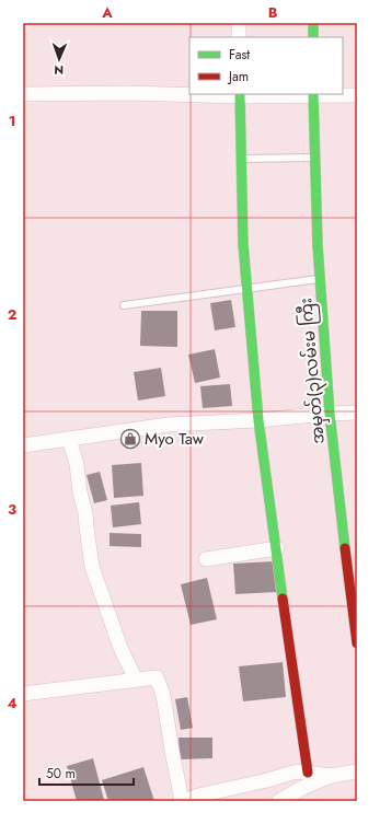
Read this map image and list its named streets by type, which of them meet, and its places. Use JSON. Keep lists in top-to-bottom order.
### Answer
{
  "streets": {
    "street": ["အမှတ်(၃)လမ်းမ ကြီး"]
  },
  "places": {
    "shop": ["Myo Taw"]
  },
  "legend": ["Fast", "Jam"],
  "scale_bar": "50 m",
  "north": "bottom",
  "grid": {
    "columns": ["A", "B"],
    "rows": [
      "1",
      "2",
      "3",
      "4"
    ]
  }
}
